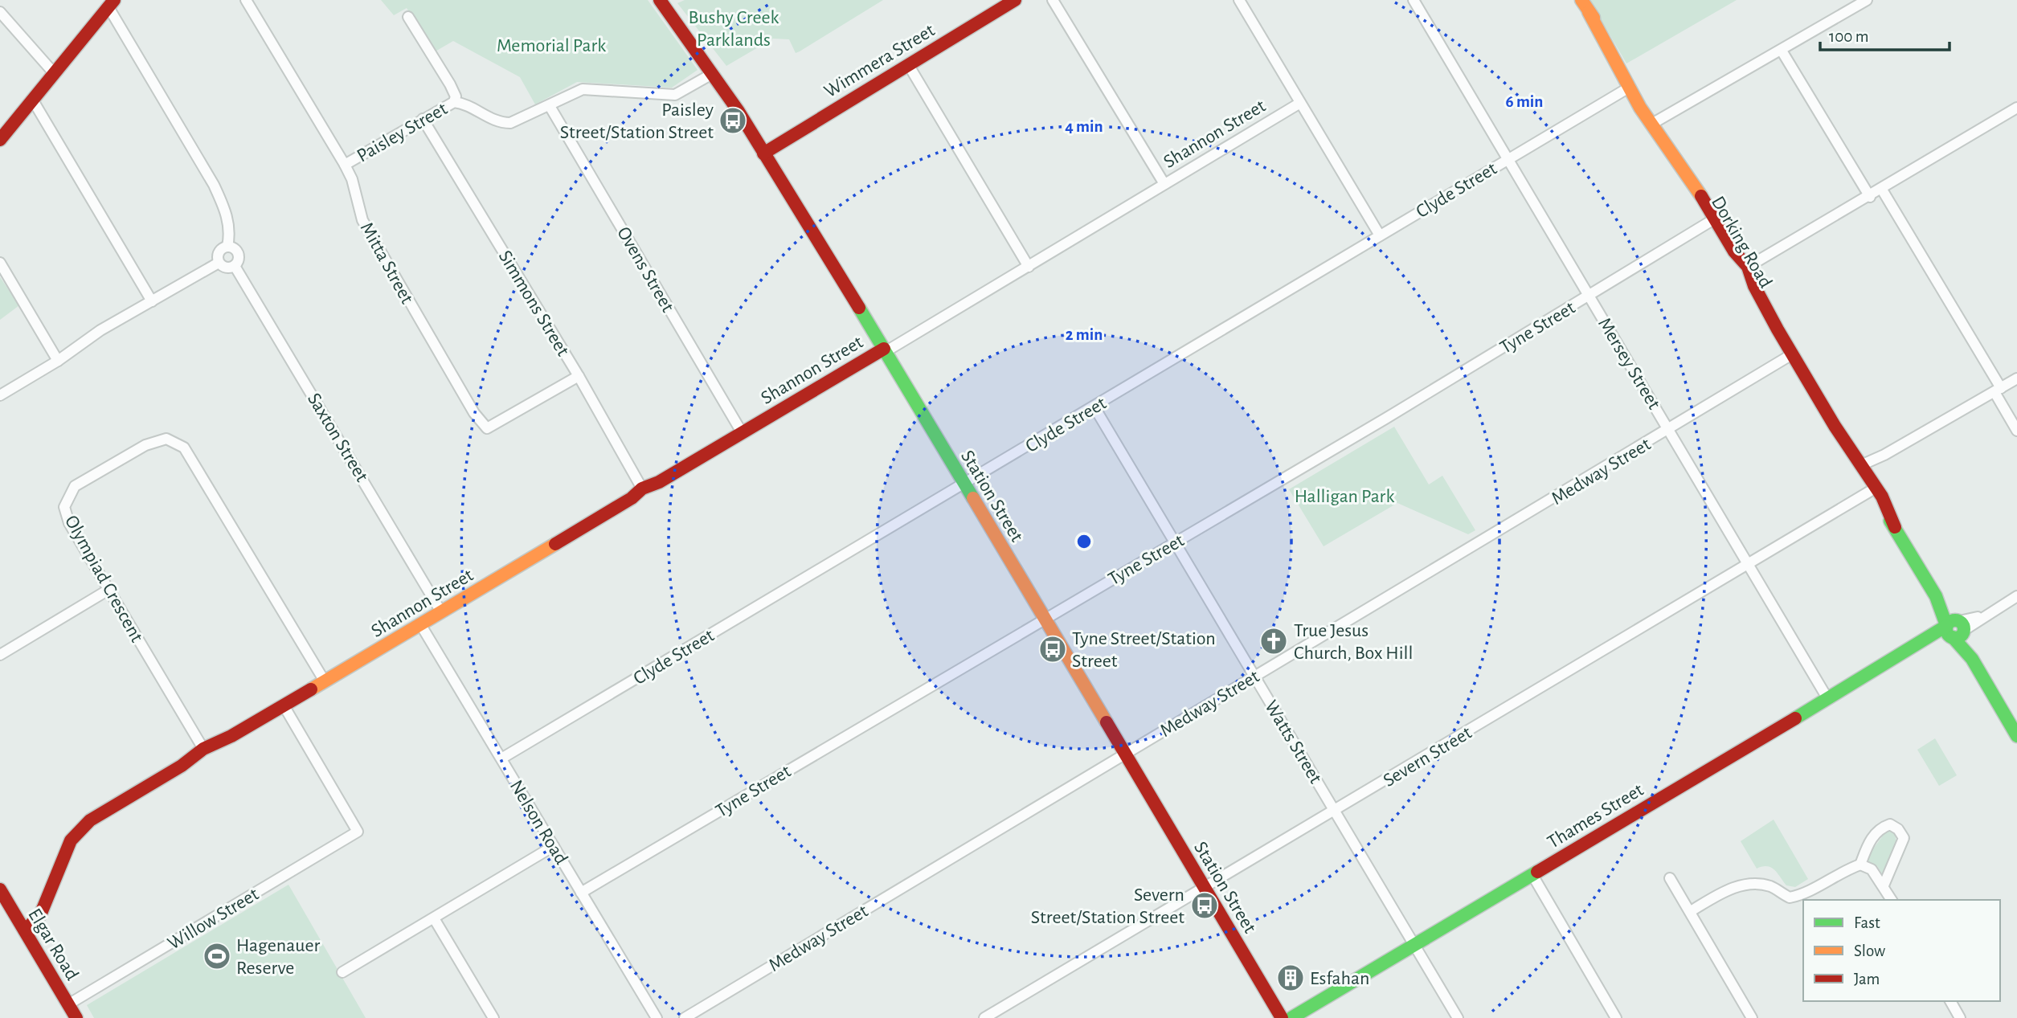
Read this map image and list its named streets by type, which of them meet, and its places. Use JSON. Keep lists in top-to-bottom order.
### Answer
{
  "streets": {
    "main road": [
      "Wimmera Street",
      "Shannon Street",
      "Dorking Road",
      "Station Street",
      "Thames Street",
      "Elgar Road"
    ],
    "street": [
      "Paisley Street",
      "Clyde Street",
      "Mitta Street",
      "Ovens Street",
      "Simmons Street",
      "Tyne Street",
      "Mersey Street",
      "Saxton Street",
      "Medway Street",
      "Olympiad Crescent",
      "Watts Street",
      "Severn Street",
      "Nelson Road",
      "Willow Street"
    ]
  },
  "crossings": [
    ["Wimmera Street", "Station Street"],
    ["Paisley Street", "Mitta Street"],
    ["Paisley Street", "Ovens Street"],
    ["Paisley Street", "Simmons Street"],
    ["Paisley Street", "Station Street"],
    ["Shannon Street", "Ovens Street"],
    ["Shannon Street", "Simmons Street"],
    ["Shannon Street", "Saxton Street"],
    ["Shannon Street", "Station Street"],
    ["Shannon Street", "Olympiad Crescent"],
    ["Shannon Street", "Nelson Road"],
    ["Shannon Street", "Willow Street"],
    ["Shannon Street", "Elgar Road"],
    ["Clyde Street", "Dorking Road"],
    ["Clyde Street", "Mersey Street"],
    ["Clyde Street", "Station Street"],
    ["Clyde Street", "Watts Street"],
    ["Clyde Street", "Nelson Road"],
    ["Dorking Road", "Tyne Street"],
    ["Dorking Road", "Medway Street"],
    ["Dorking Road", "Severn Street"],
    ["Dorking Road", "Thames Street"],
    ["Mitta Street", "Simmons Street"],
    ["Tyne Street", "Mersey Street"],
    ["Tyne Street", "Station Street"],
    ["Tyne Street", "Watts Street"],
    ["Tyne Street", "Nelson Road"],
    ["Mersey Street", "Medway Street"],
    ["Mersey Street", "Severn Street"],
    ["Mersey Street", "Thames Street"],
    ["Medway Street", "Station Street"],
    ["Medway Street", "Watts Street"],
    ["Station Street", "Severn Street"],
    ["Watts Street", "Severn Street"],
    ["Watts Street", "Thames Street"],
    ["Willow Street", "Elgar Road"]
  ],
  "parks": ["Bushy Creek Parklands", "Memorial Park", "Halligan Park"],
  "places": {
    "bus stop": ["Paisley Street/Station Street", "Tyne Street/Station Street", "Severn Street/Station Street"],
    "church": ["True Jesus Church, Box Hill"],
    "sports": ["Hagenauer Reserve"],
    "building": ["Esfahan"]
  },
  "legend": ["Fast", "Slow", "Jam"],
  "scale_bar": "100 m",
  "rings": ["6 min", "4 min", "2 min"]
}
